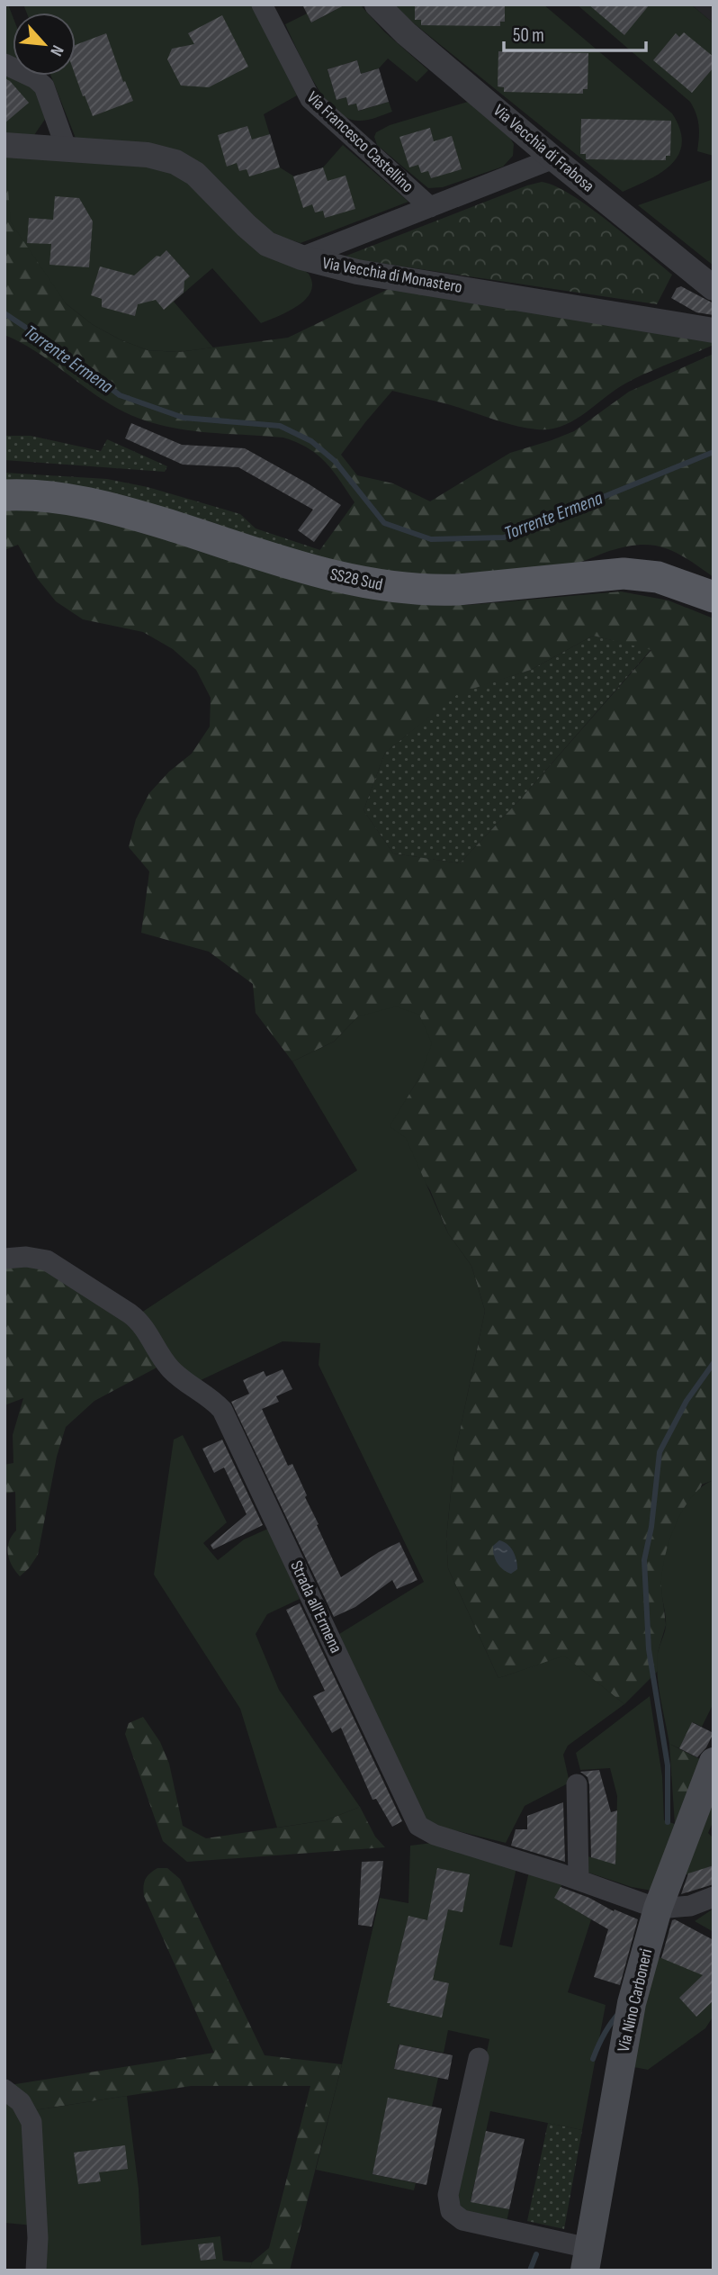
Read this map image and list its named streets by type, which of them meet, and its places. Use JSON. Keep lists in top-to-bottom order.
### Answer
{
  "streets": {
    "main road": ["SS28 Sud", "Via Nino Carboneri"],
    "street": [
      "Via Francesco Castellino",
      "Via Vecchia di Frabosa",
      "Via Vecchia di Monastero",
      "Strada all'Ermena"
    ]
  },
  "crossings": [
    ["Via Francesco Castellino", "Via Vecchia di Frabosa"],
    ["Via Francesco Castellino", "Via Vecchia di Monastero"],
    ["Strada all'Ermena", "Via Nino Carboneri"]
  ],
  "water": ["Torrente Ermena"],
  "scale_bar": "50 m",
  "north": "bottom right"
}
